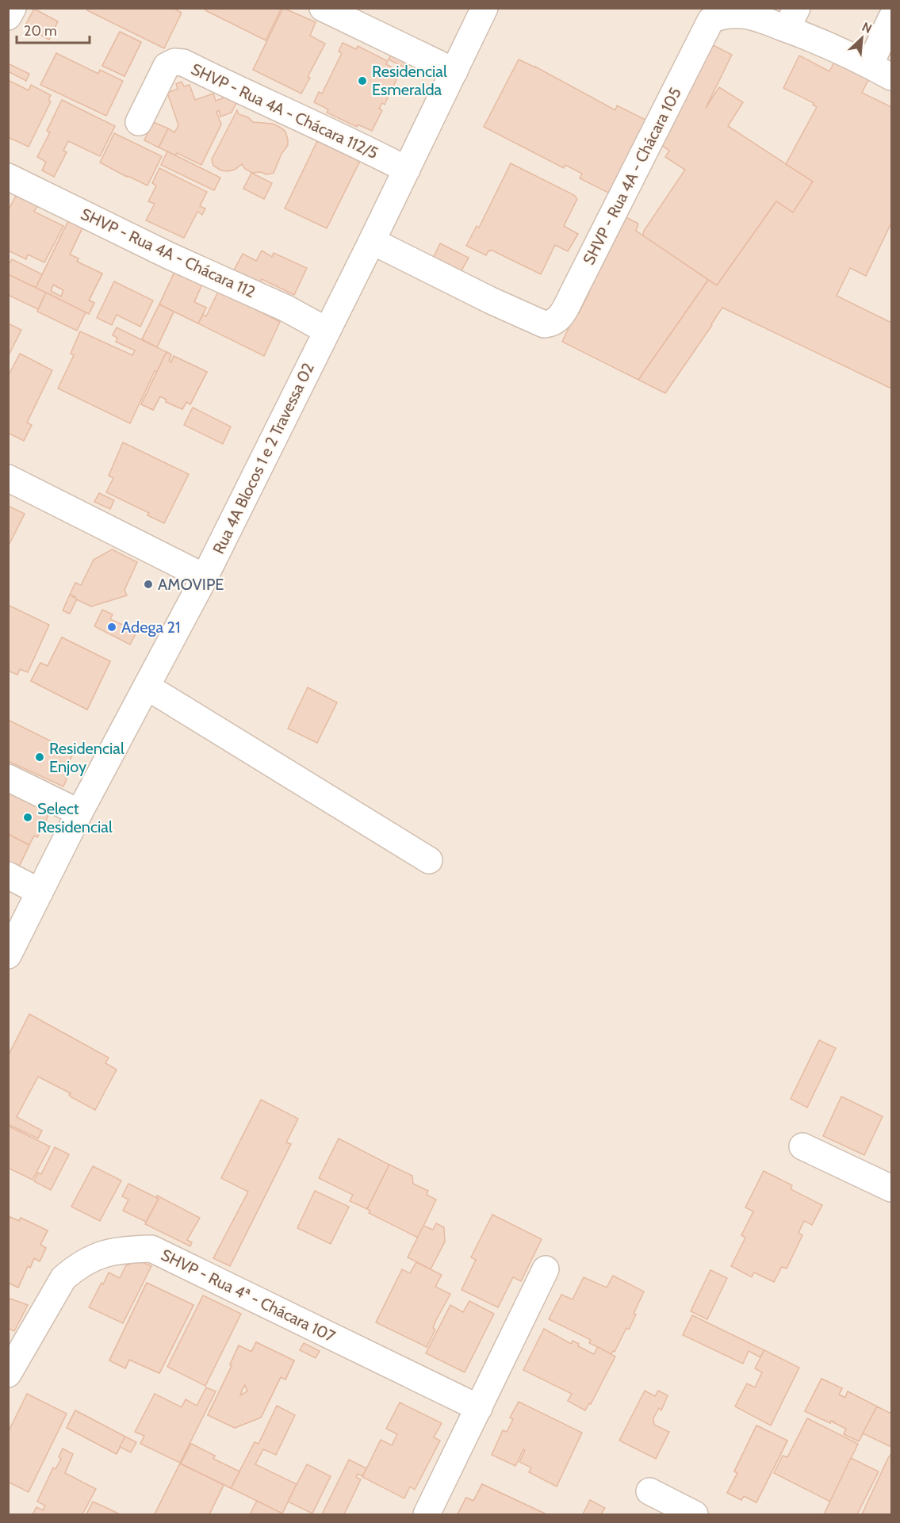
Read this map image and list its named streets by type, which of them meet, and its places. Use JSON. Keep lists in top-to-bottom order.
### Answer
{
  "streets": {
    "street": [
      "SHVP - Rua 4A - Chácara 112/5",
      "SHVP - Rua 4A - Chácara 105",
      "SHVP - Rua 4A - Chácara 112",
      "Rua 4A Blocos 1 e 2 Travessa 02",
      "SHVP - Rua 4ª - Chácara 107"
    ]
  },
  "crossings": [
    ["SHVP - Rua 4A - Chácara 112/5", "Rua 4A Blocos 1 e 2 Travessa 02"],
    ["SHVP - Rua 4A - Chácara 105", "Rua 4A Blocos 1 e 2 Travessa 02"],
    ["SHVP - Rua 4A - Chácara 112", "Rua 4A Blocos 1 e 2 Travessa 02"]
  ],
  "places": [
    "Residencial Esmeralda",
    "AMOVIPE",
    "Adega 21",
    "Residencial Enjoy",
    "Select Residencial"
  ],
  "scale_bar": "20 m",
  "north": "top right"
}
